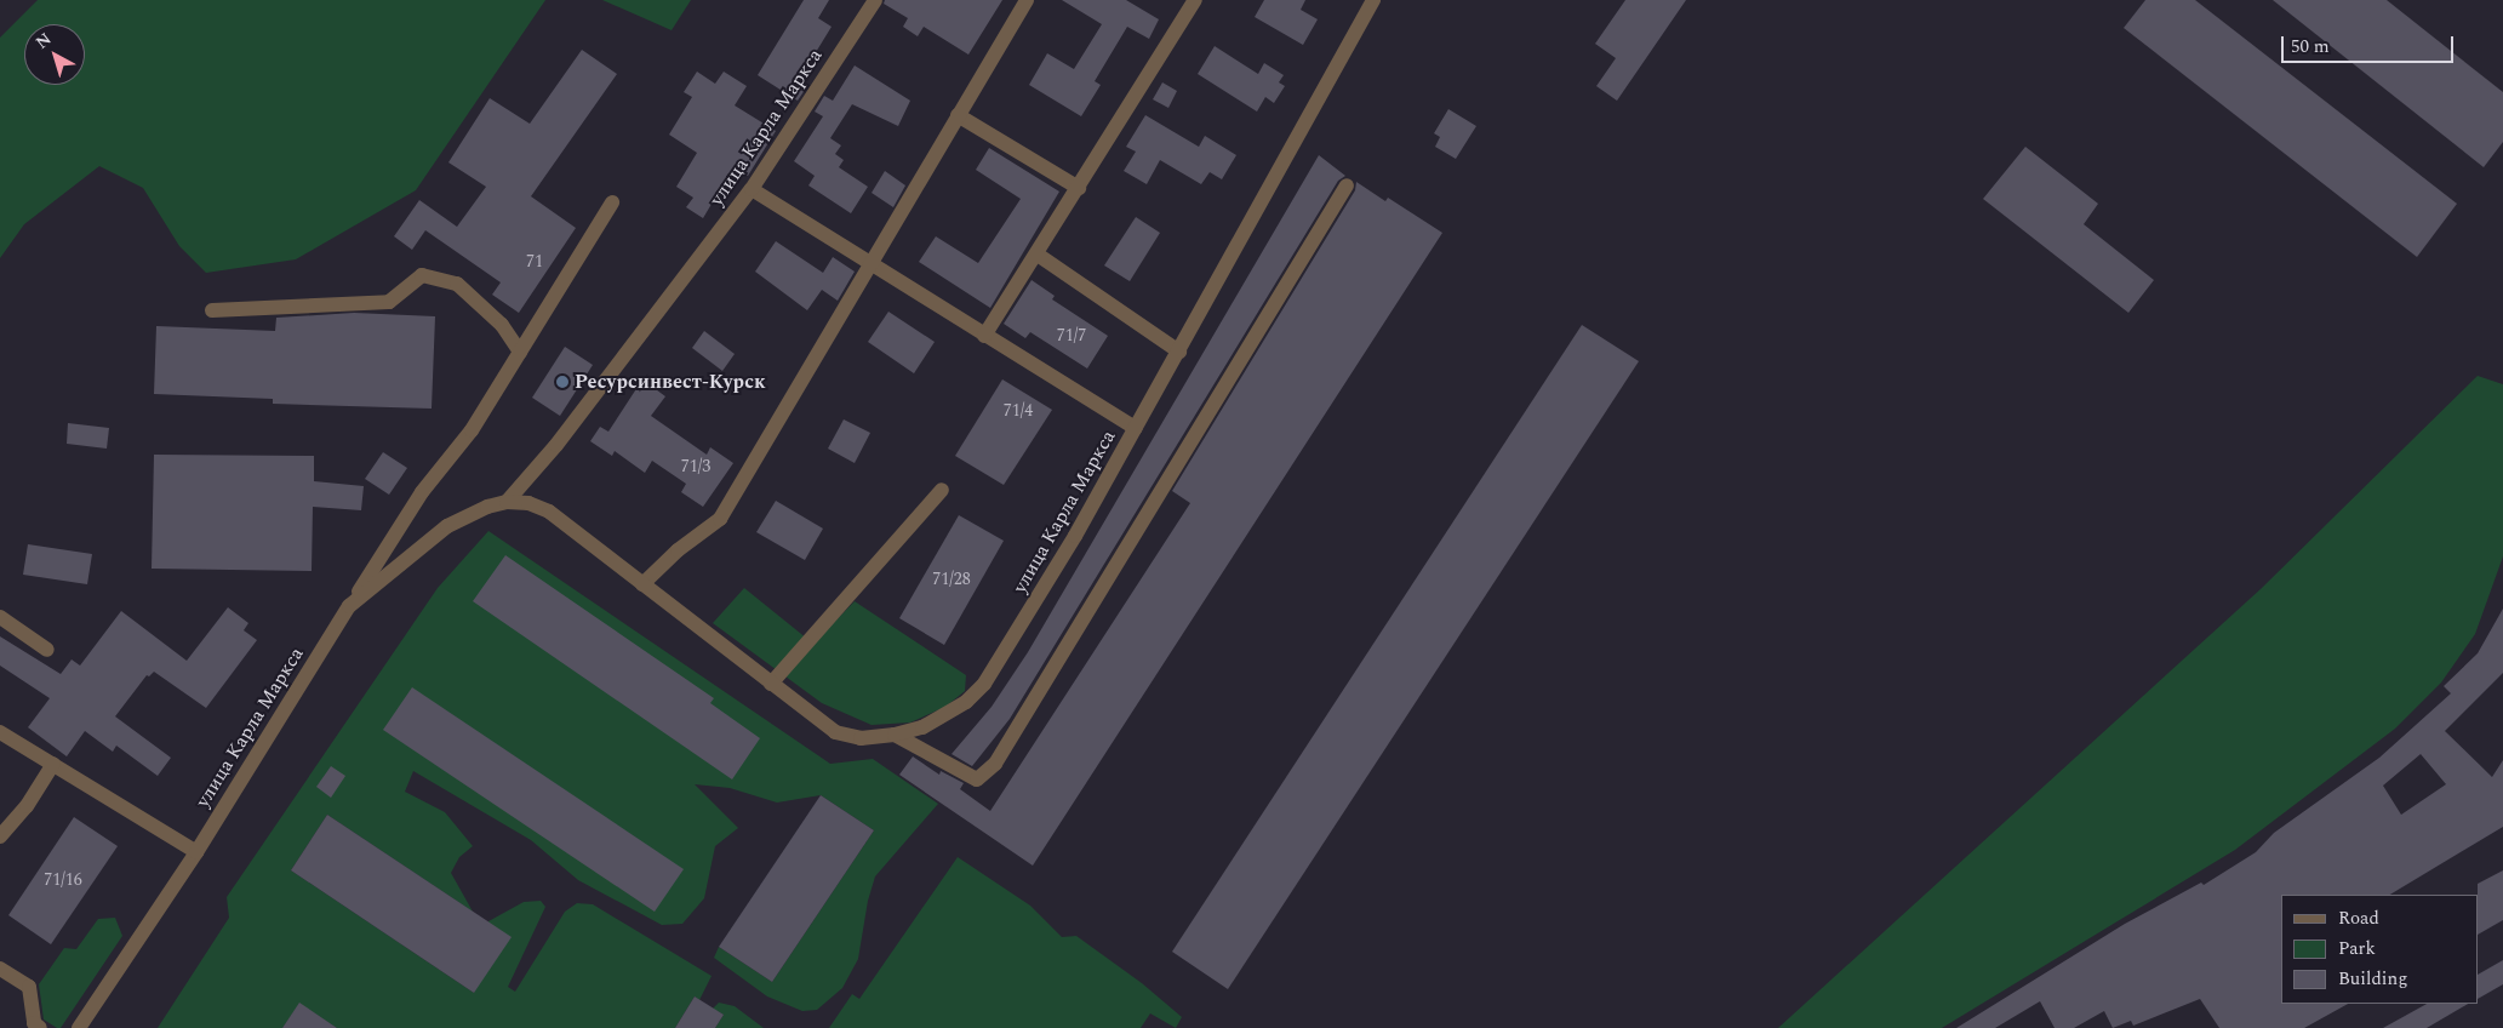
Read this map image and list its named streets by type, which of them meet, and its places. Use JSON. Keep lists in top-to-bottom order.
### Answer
{
  "streets": {
    "street": ["улица Карла Маркса"]
  },
  "places": ["Ресурсинвест-Курск"],
  "house_numbers": [
    "71",
    "71/7",
    "71/4",
    "71/3",
    "71/28",
    "71/16"
  ],
  "legend": ["Road", "Park", "Building"],
  "scale_bar": "50 m",
  "north": "top left"
}
